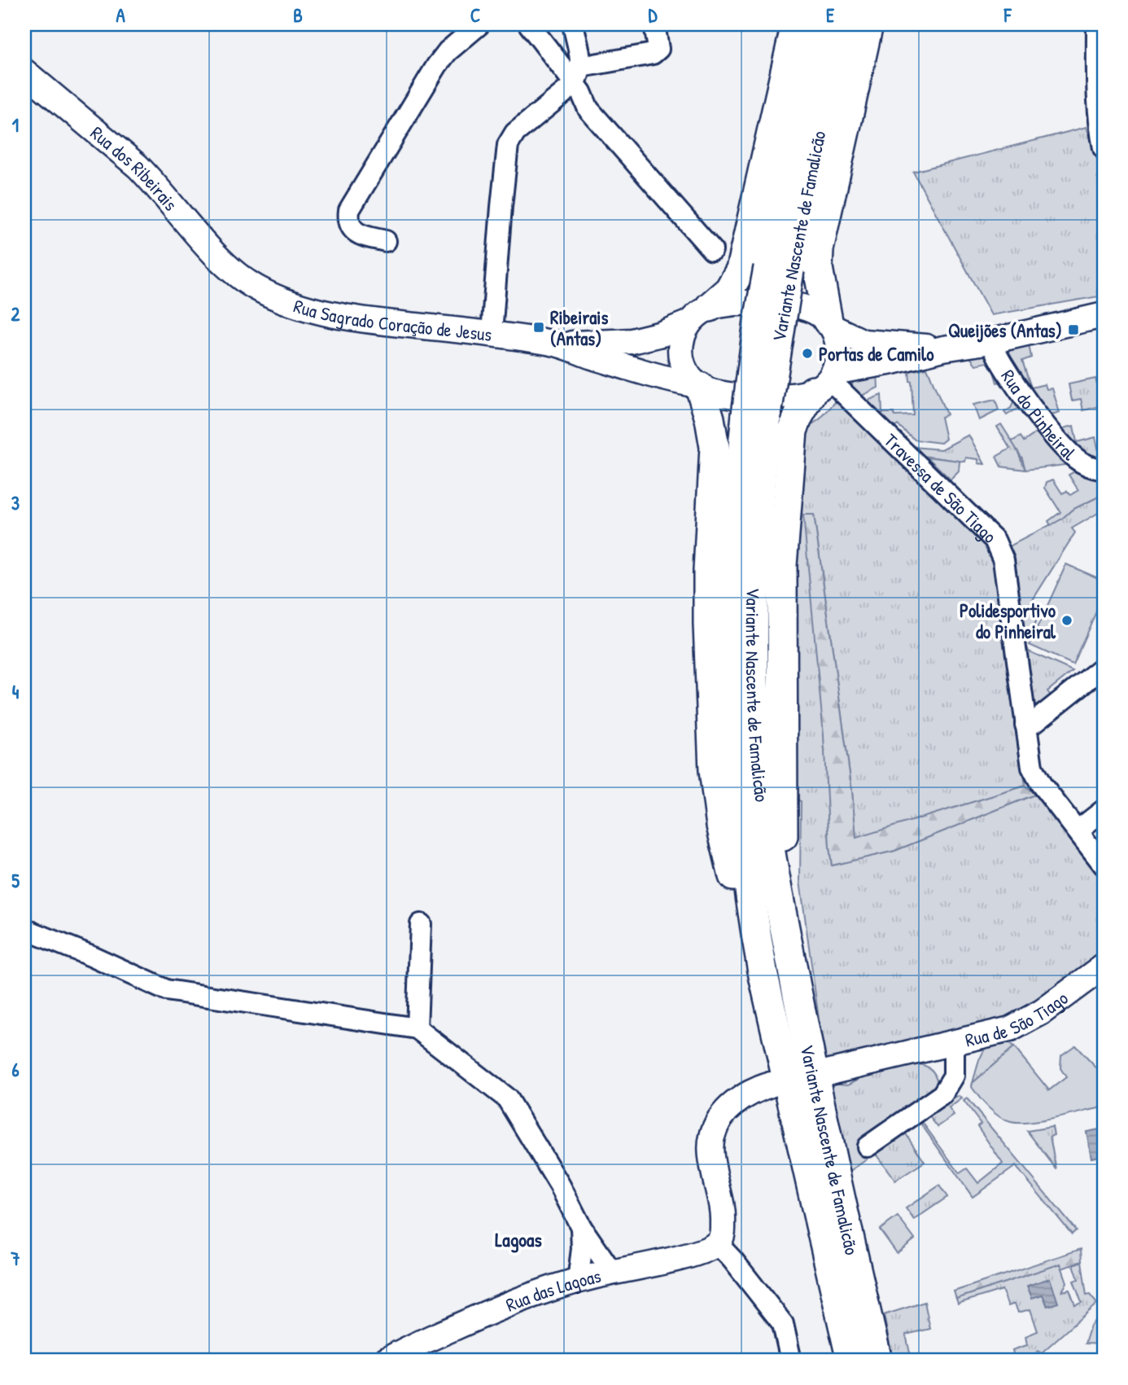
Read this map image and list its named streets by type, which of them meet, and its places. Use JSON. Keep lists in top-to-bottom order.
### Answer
{
  "streets": {
    "highway": ["Variante Nascente de Famalicão"],
    "main road": [
      "Rua dos Ribeirais",
      "Rua Sagrado Coração de Jesus",
      "Rua de São Tiago",
      "Rua das Lagoas"
    ],
    "street": ["Rua do Pinheiral", "Travessa de São Tiago"]
  },
  "crossings": [
    ["Rua dos Ribeirais", "Rua Sagrado Coração de Jesus"],
    ["Rua Sagrado Coração de Jesus", "Travessa de São Tiago"]
  ],
  "districts": ["Lagoas"],
  "places": {
    "transit": ["Ribeirais (Antas)", "Queijões (Antas)"],
    "other": ["Portas de Camilo", "Polidesportivo do Pinheiral"]
  },
  "grid": {
    "columns": [
      "A",
      "B",
      "C",
      "D",
      "E",
      "F"
    ],
    "rows": [
      "1",
      "2",
      "3",
      "4",
      "5",
      "6",
      "7"
    ]
  }
}
